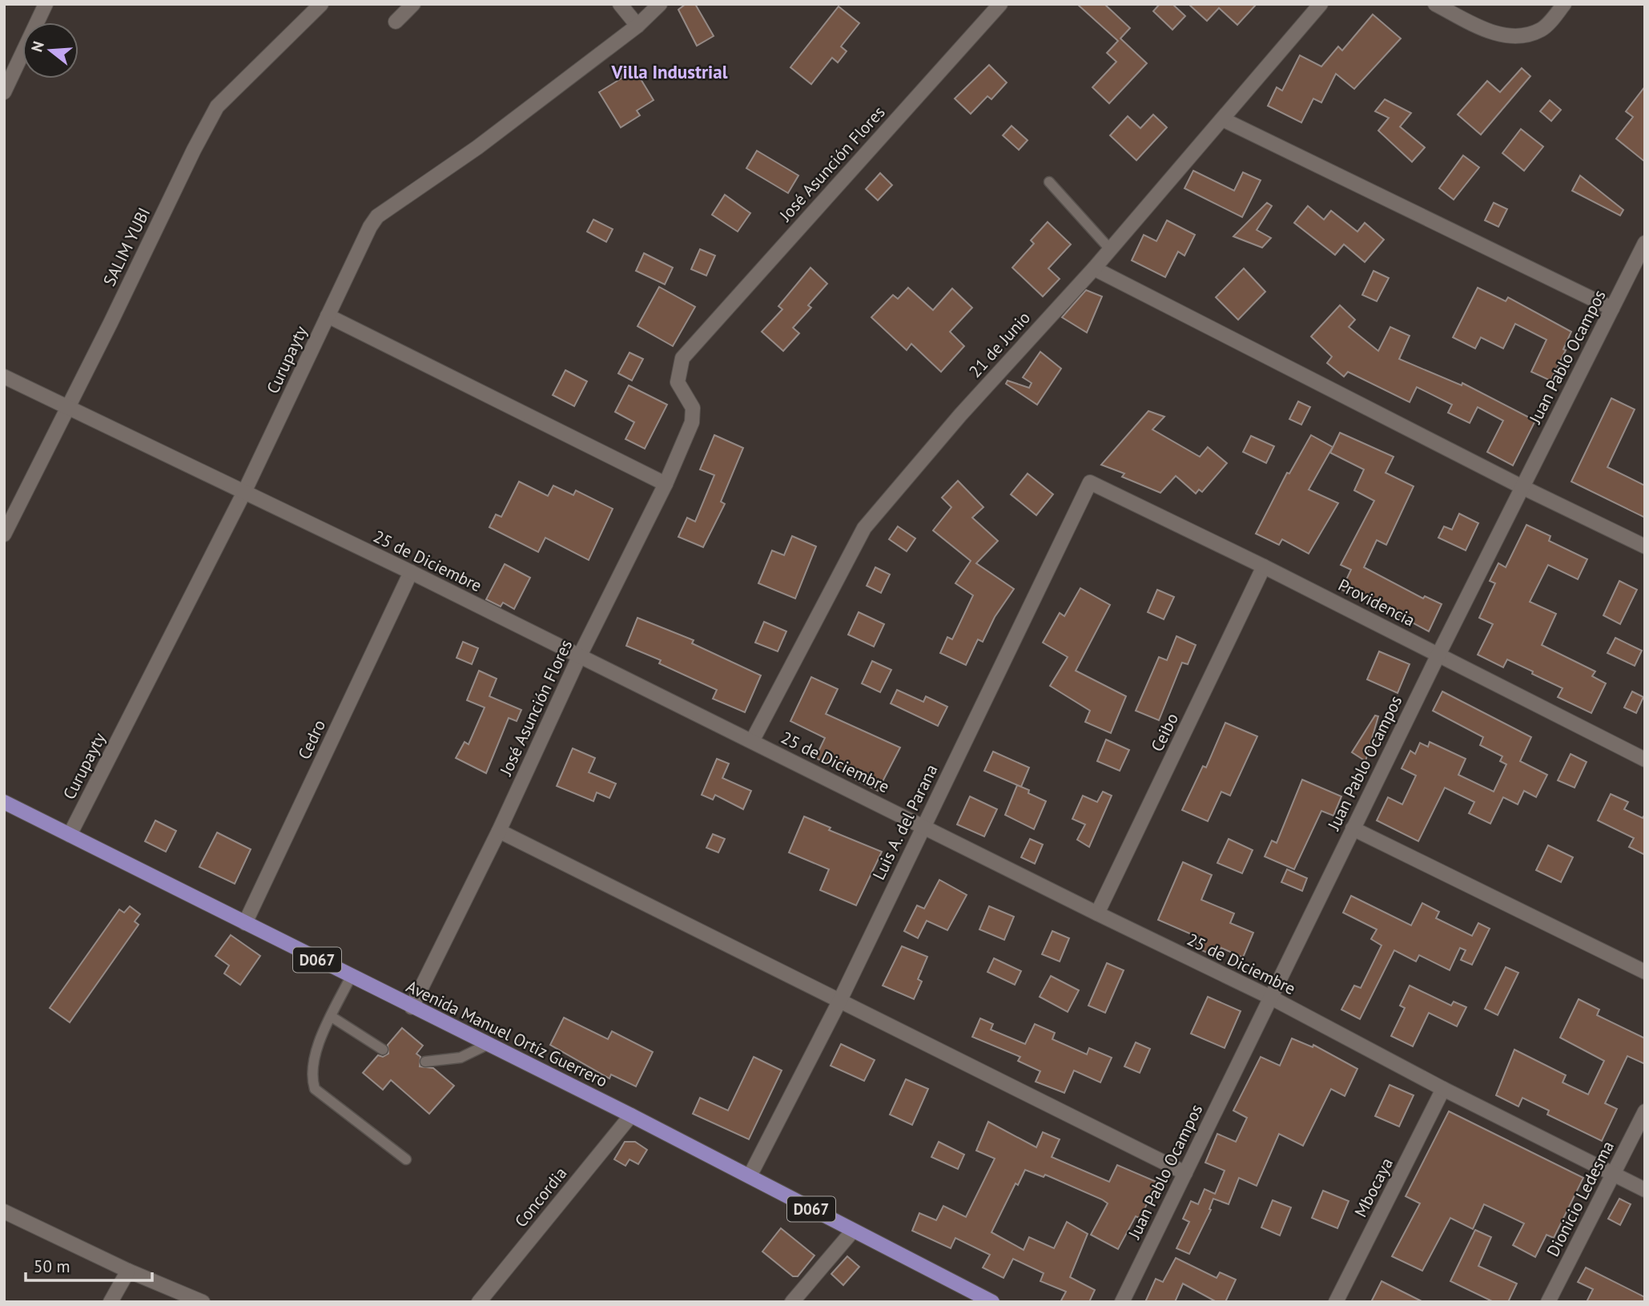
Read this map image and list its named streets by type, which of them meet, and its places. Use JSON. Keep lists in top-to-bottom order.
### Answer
{
  "streets": {
    "main road": ["D067", "Avenida Manuel Ortíz Guerrero"],
    "street": [
      "José Asunción Flores",
      "SALIM YUBI",
      "21 de Junio",
      "Juan Pablo Ocampos",
      "Curupayty",
      "25 de Diciembre",
      "Providencia",
      "Ceibo",
      "Cedro",
      "Luis A. del Parana",
      "Mbocaya",
      "Concordia",
      "Dionicio Ledesma"
    ]
  },
  "crossings": [
    ["José Asunción Flores", "25 de Diciembre"],
    ["José Asunción Flores", "Avenida Manuel Ortíz Guerrero"],
    ["SALIM YUBI", "25 de Diciembre"],
    ["21 de Junio", "25 de Diciembre"],
    ["Juan Pablo Ocampos", "25 de Diciembre"],
    ["Juan Pablo Ocampos", "Providencia"],
    ["Curupayty", "25 de Diciembre"],
    ["Curupayty", "Avenida Manuel Ortíz Guerrero"],
    ["25 de Diciembre", "Ceibo"],
    ["25 de Diciembre", "Cedro"],
    ["25 de Diciembre", "Luis A. del Parana"],
    ["25 de Diciembre", "Mbocaya"],
    ["25 de Diciembre", "Dionicio Ledesma"],
    ["Providencia", "Ceibo"],
    ["Providencia", "Luis A. del Parana"],
    ["Cedro", "Avenida Manuel Ortíz Guerrero"],
    ["Luis A. del Parana", "Avenida Manuel Ortíz Guerrero"],
    ["Avenida Manuel Ortíz Guerrero", "Concordia"]
  ],
  "districts": ["Villa Industrial"],
  "scale_bar": "50 m",
  "north": "left"
}
